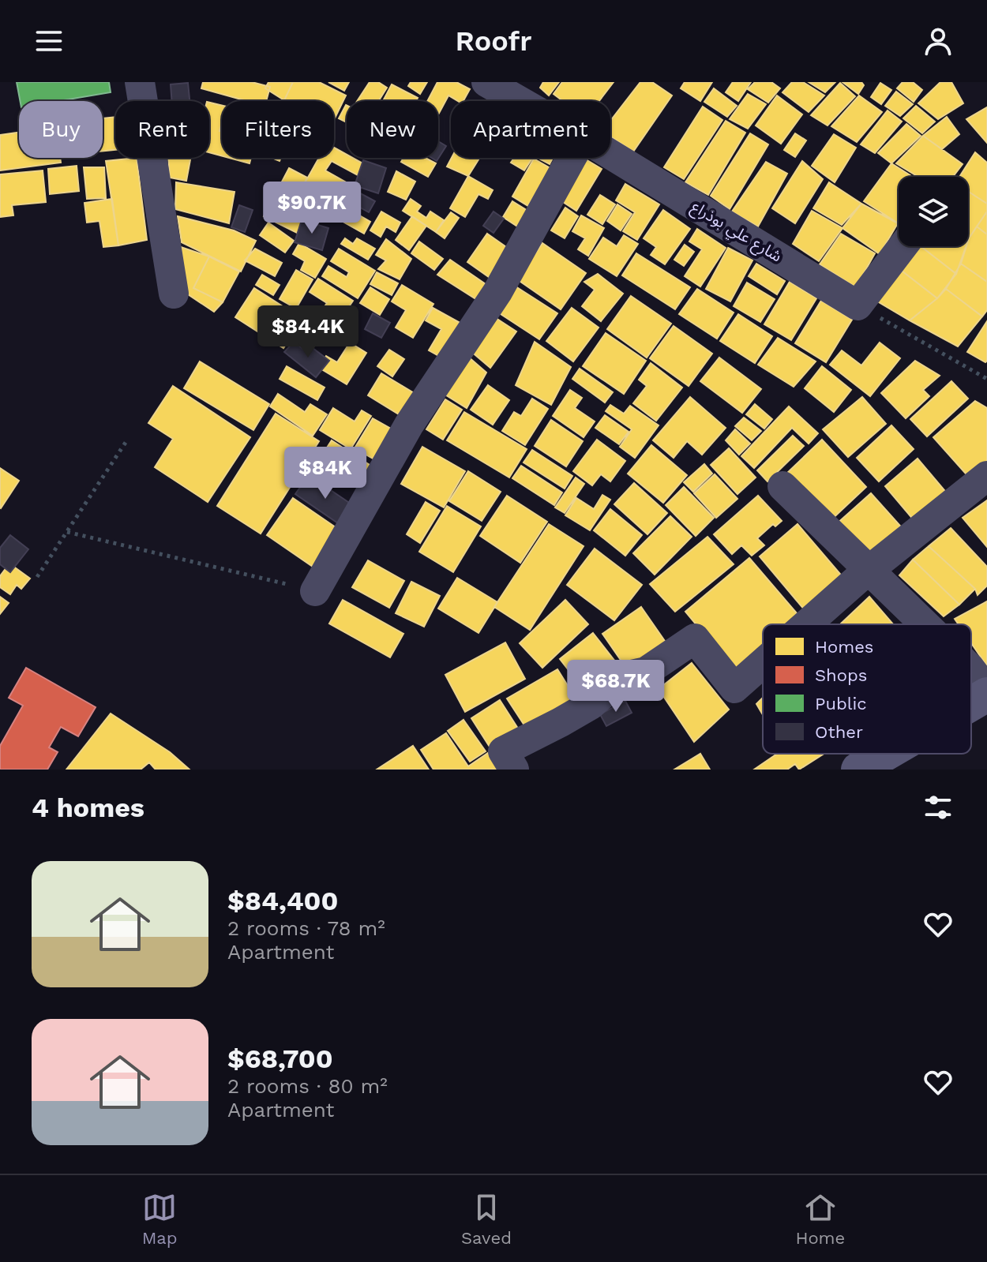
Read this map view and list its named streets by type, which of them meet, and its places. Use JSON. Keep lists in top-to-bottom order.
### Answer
{
  "streets": {
    "street": ["شارع علي بوذراع"]
  },
  "legend": [
    "Homes",
    "Shops",
    "Public",
    "Other"
  ],
  "page": {
    "header": "Roofr",
    "chip": [
      "Buy",
      "Rent",
      "Filters",
      "New",
      "Apartment"
    ],
    "price": [
      "$90.7K",
      "$84.4K",
      "$84K",
      "$68.7K"
    ],
    "heading": "4 homes",
    "list": [
      {
        "name": "$84,400",
        "note": "2 rooms · 78 m² · Apartment"
      },
      {
        "name": "$68,700",
        "note": "2 rooms · 80 m² · Apartment"
      }
    ],
    "tabs": ["Map", "Saved", "Home"]
  }
}
